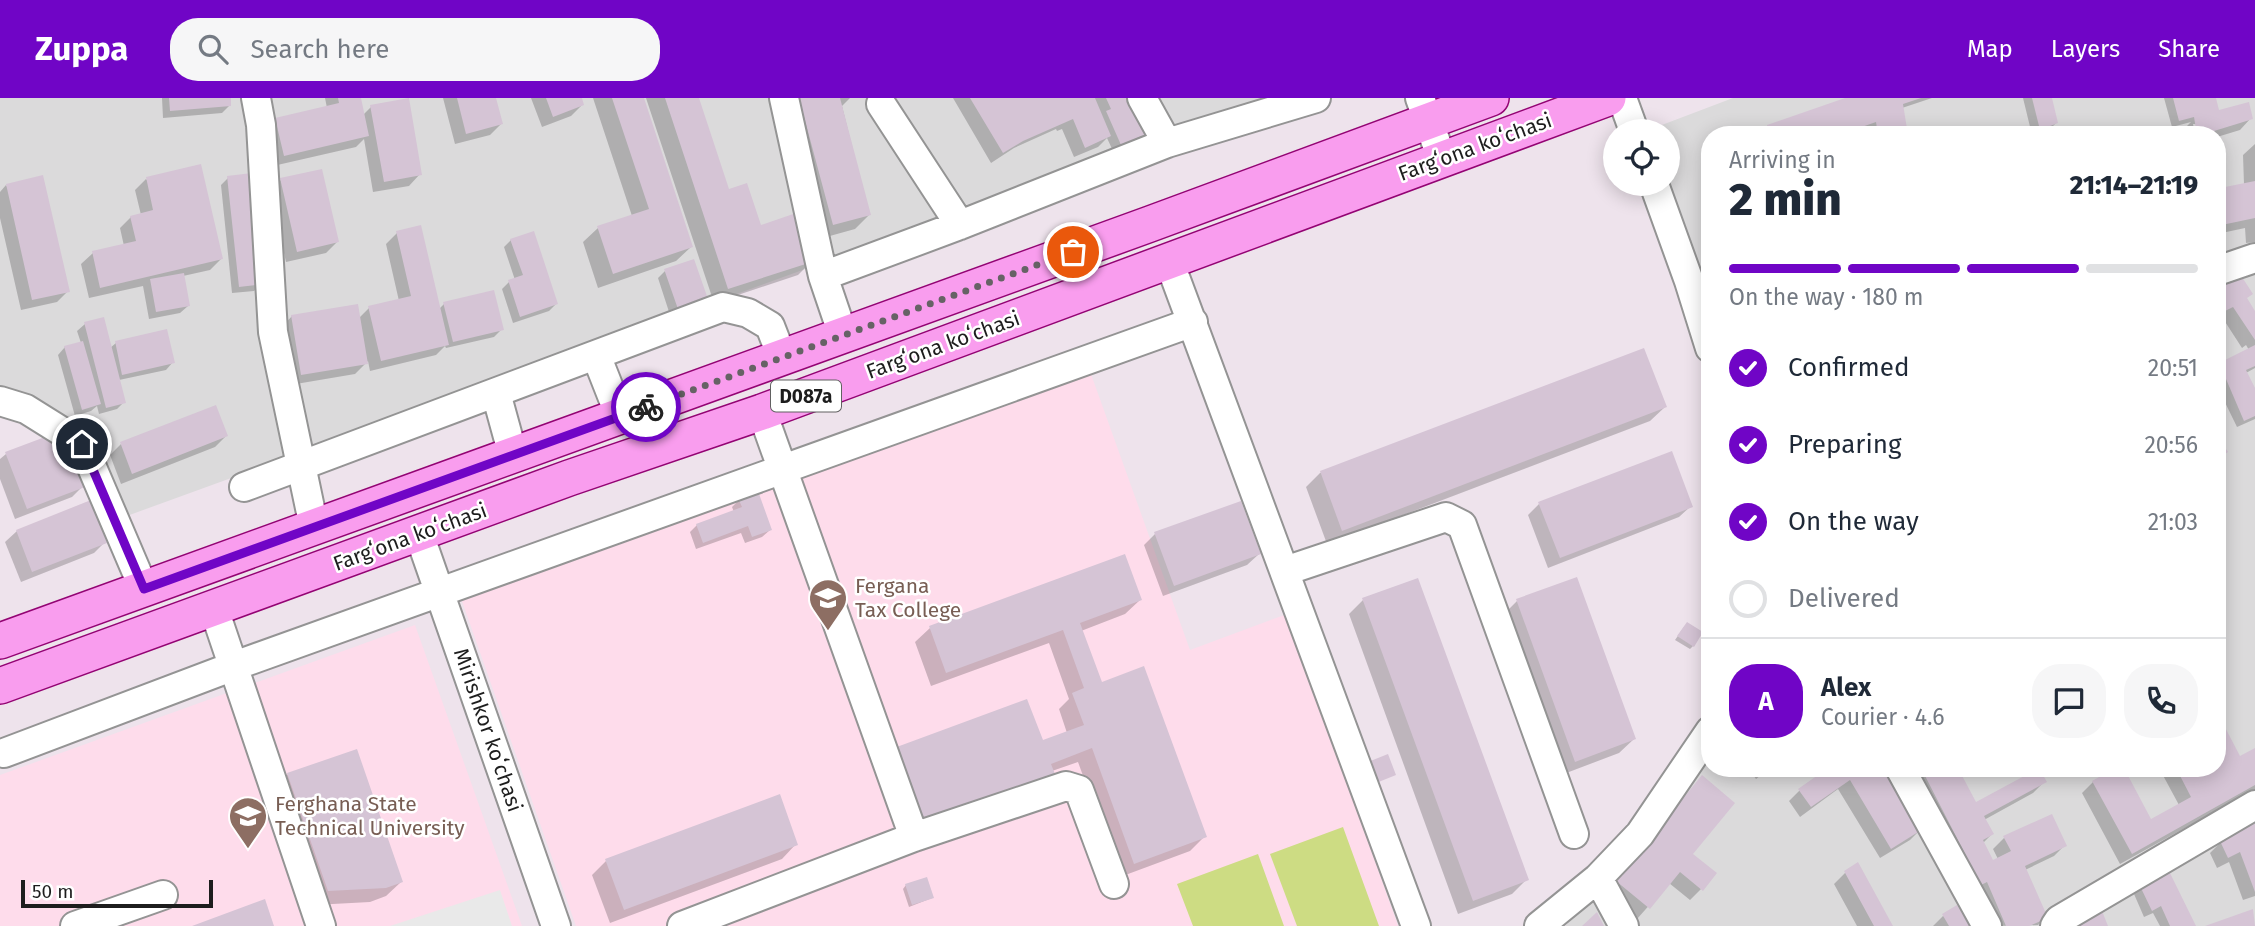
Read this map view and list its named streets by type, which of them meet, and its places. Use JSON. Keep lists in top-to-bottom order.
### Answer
{
  "streets": {
    "main road": ["Fargʻona koʻchasi", "D087a"],
    "street": ["Mirishkor koʻchasi"]
  },
  "crossings": [
    ["Fargʻona koʻchasi", "Mirishkor koʻchasi"]
  ],
  "places": {
    "school or university": ["Fergana Tax College", "Ferghana State Technical University"]
  },
  "scale_bar": "50 m",
  "page": {
    "header": "Zuppa",
    "search": "Search here",
    "nav": ["Map", "Layers", "Share"],
    "heading": ["2 min", "Arriving in", "21:14–21:19"],
    "panel": ["Alex", "Courier · 4.6"],
    "bar": "On the way · 180 m",
    "list": [
      ["Confirmed", "20:51"],
      ["Preparing", "20:56"],
      ["On the way", "21:03"],
      "Delivered"
    ],
    "round": "A",
    "scale": "50 m"
  }
}
